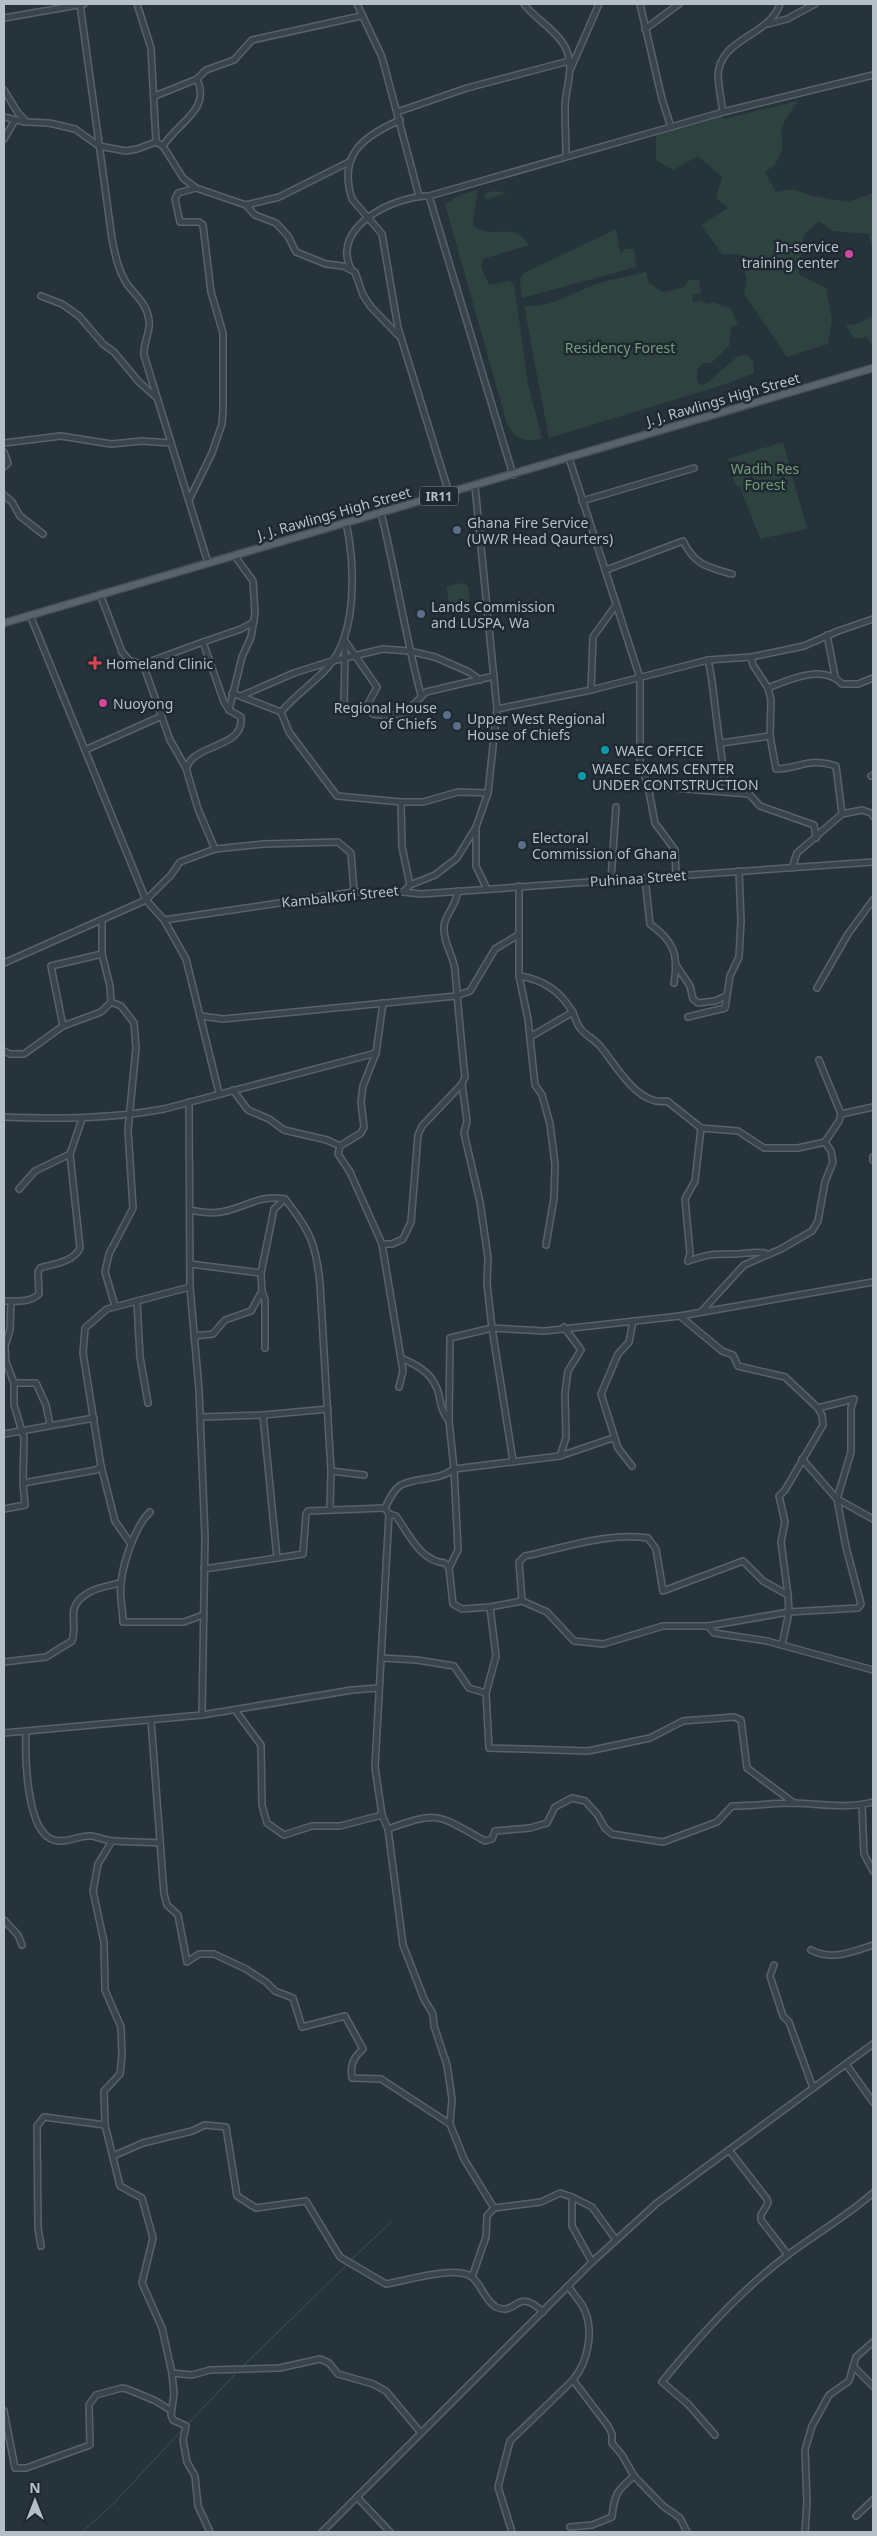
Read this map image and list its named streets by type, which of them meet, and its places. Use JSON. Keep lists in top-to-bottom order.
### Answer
{
  "streets": {
    "main road": ["J. J. Rawlings High Street", "IR11"],
    "street": ["Puhinaa Street", "Kambalkori Street"]
  },
  "crossings": [
    ["J. J. Rawlings High Street", "Kambalkori Street"],
    ["Puhinaa Street", "Kambalkori Street"]
  ],
  "parks": ["Residency Forest", "Wadih Res Forest"],
  "places": {
    "other": [
      "In-service training center",
      "Ghana Fire Service (UW/R Head Qaurters)",
      "Lands Commission and LUSPA, Wa",
      "Nuoyong",
      "Regional House of Chiefs",
      "Upper West Regional House of Chiefs",
      "WAEC OFFICE",
      "WAEC EXAMS CENTER UNDER CONTSTRUCTION",
      "Electoral Commission of Ghana"
    ],
    "health": ["Homeland Clinic"]
  },
  "north": "top"
}
